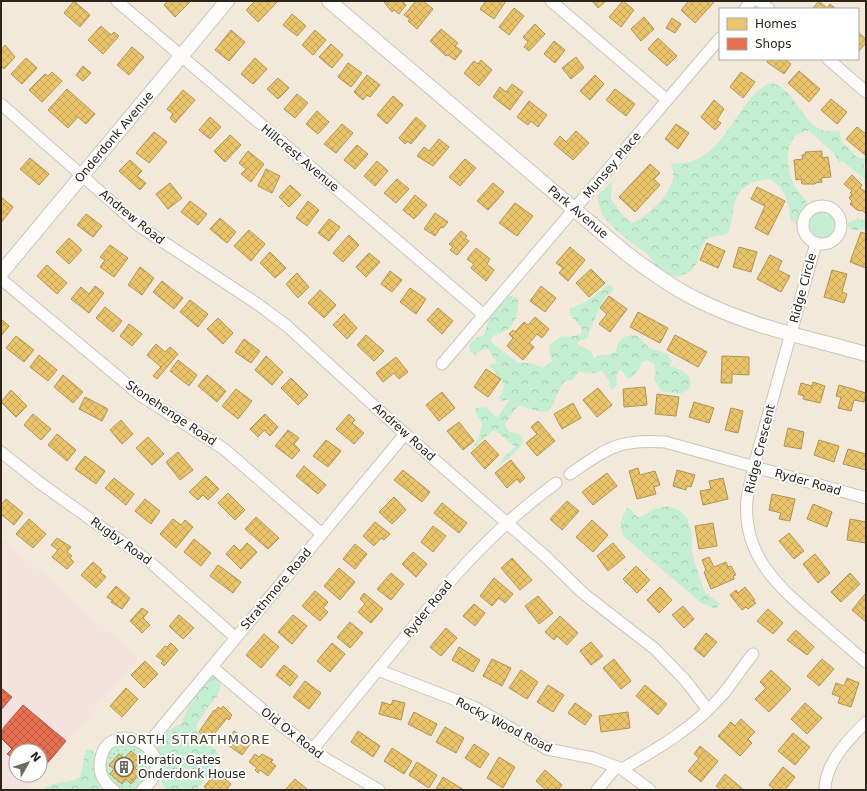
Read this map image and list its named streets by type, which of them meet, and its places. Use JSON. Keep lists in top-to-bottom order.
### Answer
{
  "streets": {
    "street": [
      "Onderdonk Avenue",
      "Hillcrest Avenue",
      "Munsey Place",
      "Park Avenue",
      "Andrew Road",
      "Ridge Circle",
      "Stonehenge Road",
      "Ridge Crescent",
      "Ryder Road",
      "Rugby Road",
      "Strathmore Road",
      "Rocky Wood Road",
      "Old Ox Road"
    ]
  },
  "crossings": [
    ["Onderdonk Avenue", "Hillcrest Avenue"],
    ["Onderdonk Avenue", "Andrew Road"],
    ["Hillcrest Avenue", "Munsey Place"],
    ["Munsey Place", "Park Avenue"],
    ["Park Avenue", "Ridge Circle"],
    ["Park Avenue", "Ridge Crescent"],
    ["Andrew Road", "Ryder Road"],
    ["Andrew Road", "Strathmore Road"],
    ["Ridge Circle", "Ridge Crescent"],
    ["Stonehenge Road", "Strathmore Road"],
    ["Ridge Crescent", "Ryder Road"],
    ["Ryder Road", "Rocky Wood Road"],
    ["Ryder Road", "Old Ox Road"],
    ["Rugby Road", "Strathmore Road"],
    ["Strathmore Road", "Old Ox Road"]
  ],
  "districts": ["NORTH STRATHMORE"],
  "places": {
    "building": ["Horatio Gates Onderdonk House"]
  },
  "legend": ["Homes", "Shops"],
  "north": "top right"
}
